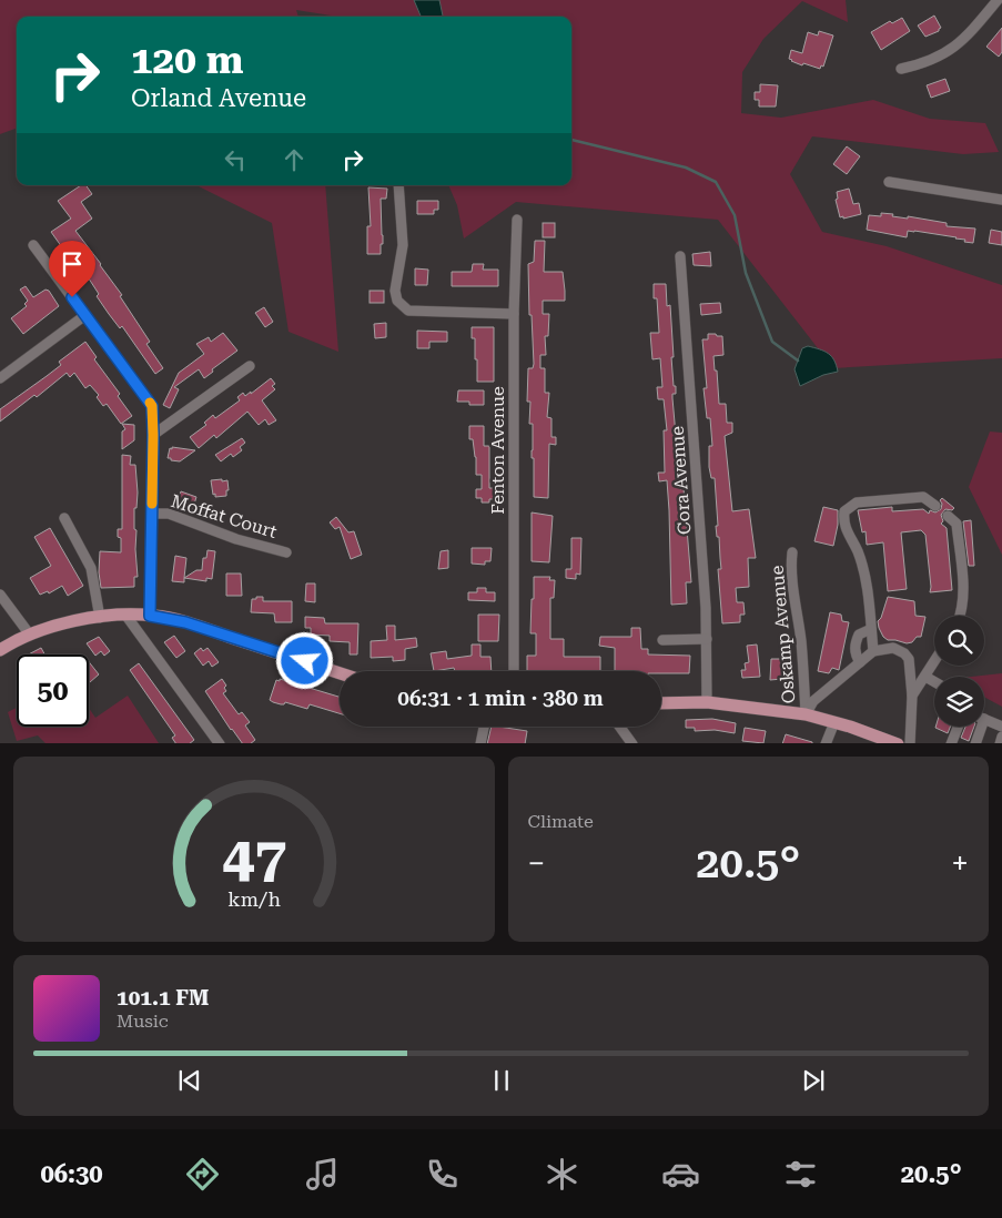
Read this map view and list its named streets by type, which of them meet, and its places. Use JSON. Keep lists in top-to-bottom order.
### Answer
{
  "streets": {
    "street": [
      "Fenton Avenue",
      "Cora Avenue",
      "Moffat Court",
      "Oskamp Avenue"
    ]
  },
  "page": {
    "turn": ["120 m", "Orland Avenue"],
    "limit": "50",
    "trip": "06:31 · 1 min · 380 m",
    "tile": "Climate",
    "heat": ["−", "20.5°", "+"],
    "song": ["101.1 FM", "Music"],
    "tabs": ["06:30", "20.5°"],
    "gauge": ["47", "km/h"]
  }
}
